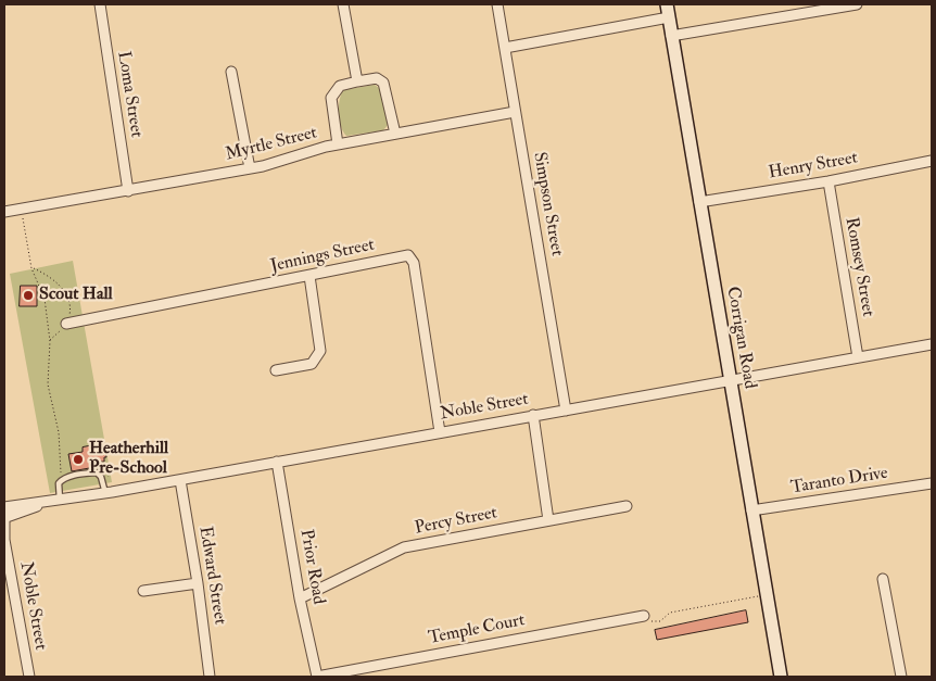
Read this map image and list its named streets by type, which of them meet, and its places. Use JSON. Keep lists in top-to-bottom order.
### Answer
{
  "streets": {
    "main road": ["Corrigan Road"],
    "street": [
      "Loma Street",
      "Myrtle Street",
      "Henry Street",
      "Simpson Street",
      "Jennings Street",
      "Romsey Street",
      "Noble Street",
      "Taranto Drive",
      "Percy Street",
      "Prior Road",
      "Edward Street",
      "Temple Court"
    ]
  },
  "crossings": [
    ["Loma Street", "Myrtle Street"],
    ["Myrtle Street", "Simpson Street"],
    ["Henry Street", "Romsey Street"],
    ["Henry Street", "Corrigan Road"],
    ["Simpson Street", "Noble Street"],
    ["Jennings Street", "Noble Street"],
    ["Romsey Street", "Noble Street"],
    ["Corrigan Road", "Noble Street"],
    ["Corrigan Road", "Taranto Drive"],
    ["Noble Street", "Prior Road"],
    ["Noble Street", "Edward Street"],
    ["Percy Street", "Prior Road"],
    ["Prior Road", "Temple Court"]
  ],
  "places": ["Scout Hall", "Heatherhill Pre-School"]
}
